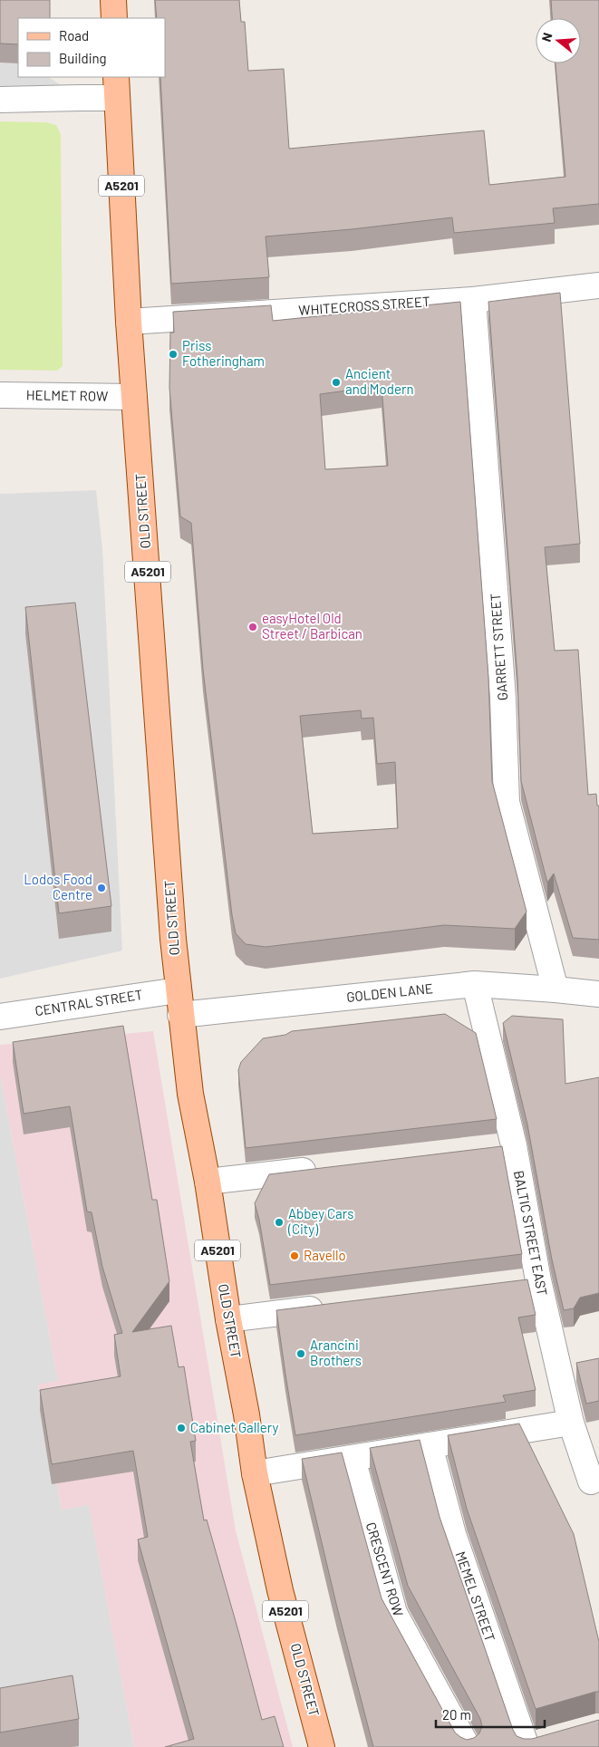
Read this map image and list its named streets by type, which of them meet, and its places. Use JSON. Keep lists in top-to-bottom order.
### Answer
{
  "streets": {
    "main road": ["A5201", "OLD STREET"],
    "street": [
      "WHITECROSS STREET",
      "HELMET ROW",
      "GARRETT STREET",
      "GOLDEN LANE",
      "CENTRAL STREET",
      "BALTIC STREET EAST",
      "CRESCENT ROW",
      "MEMEL STREET"
    ]
  },
  "crossings": [
    ["WHITECROSS STREET", "OLD STREET"],
    ["WHITECROSS STREET", "GARRETT STREET"],
    ["HELMET ROW", "OLD STREET"],
    ["OLD STREET", "GOLDEN LANE"],
    ["OLD STREET", "CENTRAL STREET"],
    ["GARRETT STREET", "GOLDEN LANE"],
    ["GOLDEN LANE", "BALTIC STREET EAST"]
  ],
  "places": [
    "Priss Fotheringham",
    "Ancient and Modern",
    "easyHotel Old Street / Barbican",
    "Lodos Food Centre",
    "Abbey Cars (City)",
    "Ravello",
    "Arancini Brothers",
    "Cabinet Gallery"
  ],
  "legend": ["Road", "Building"],
  "scale_bar": "20 m",
  "north": "left"
}
